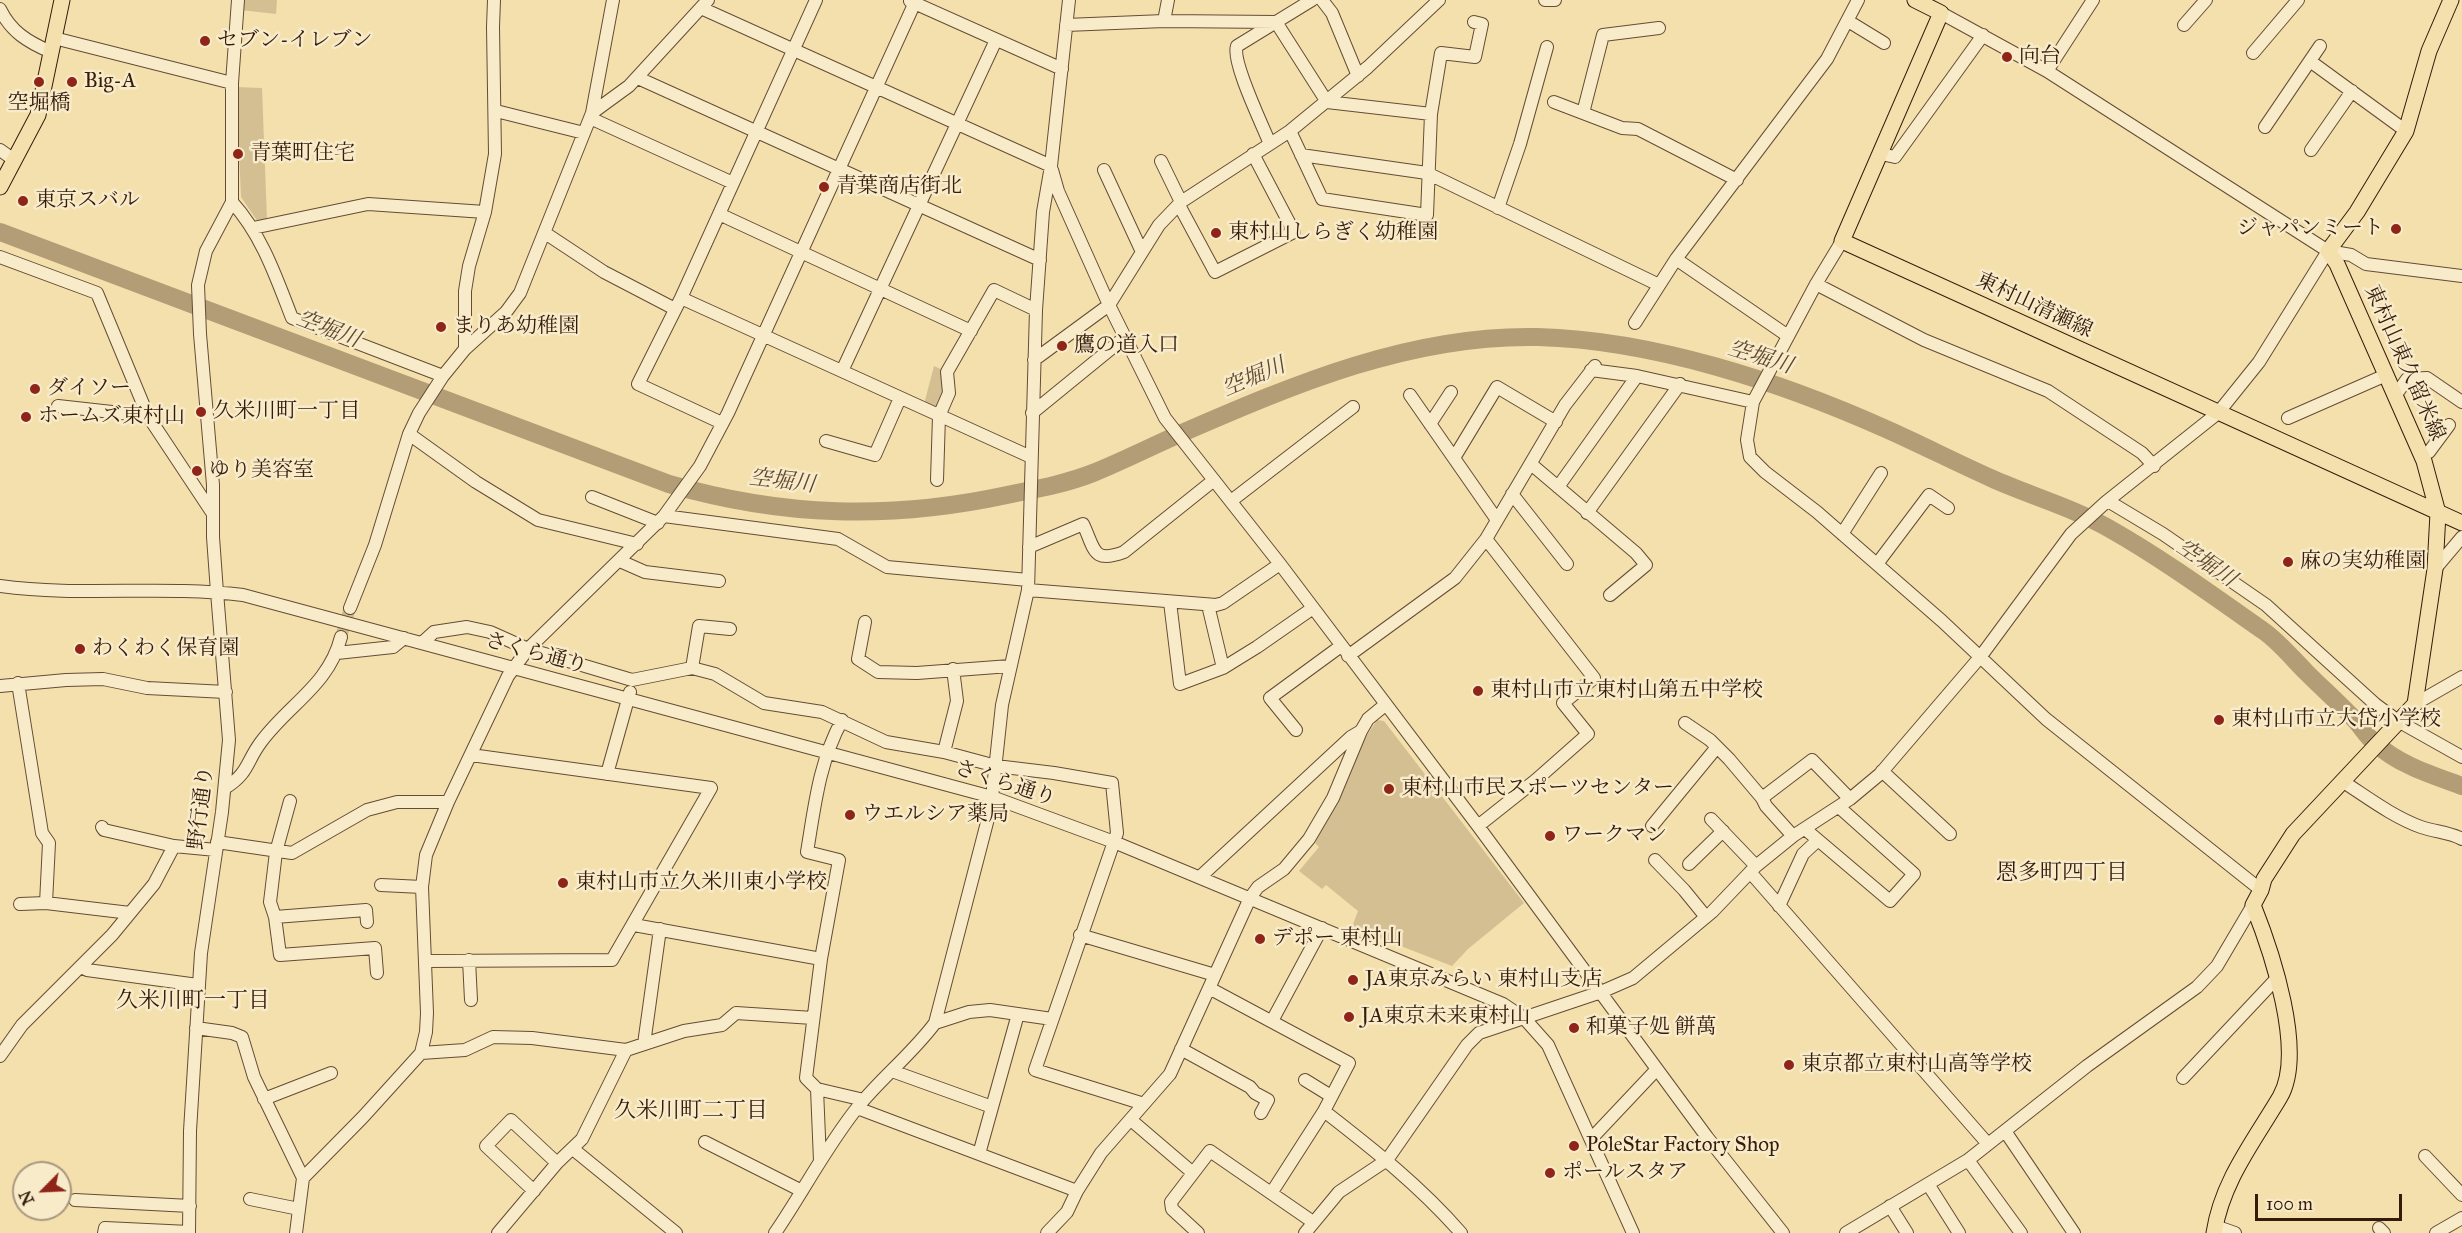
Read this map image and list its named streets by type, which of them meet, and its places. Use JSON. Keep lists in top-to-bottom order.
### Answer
{
  "streets": {
    "main road": ["東村山清瀬線", "東村山東久留米線"],
    "street": ["さくら通り", "野行通り"]
  },
  "crossings": [
    ["東村山清瀬線", "東村山東久留米線"],
    ["さくら通り", "野行通り"]
  ],
  "districts": ["恩多町四丁目", "久米川町一丁目", "久米川町二丁目"],
  "water": ["空堀川"],
  "places": [
    "セブン-イレブン",
    "向台",
    "空堀橋",
    "Big-A",
    "青葉町住宅",
    "青葉商店街北",
    "東京スバル",
    "ジャパンミート",
    "東村山しらぎく幼稚園",
    "まりあ幼稚園",
    "鷹の道入口",
    "ダイソー",
    "久米川町一丁目",
    "ホームズ東村山",
    "ゆり美容室",
    "麻の実幼稚園",
    "わくわく保育園",
    "東村山市立東村山第五中学校",
    "東村山市立大岱小学校",
    "東村山市民スポーツセンター",
    "ウエルシア薬局",
    "ワークマン",
    "東村山市立久米川東小学校",
    "デポー 東村山",
    "JA東京みらい 東村山支店",
    "JA東京未来東村山",
    "和菓子処 餅萬",
    "東京都立東村山高等学校",
    "PoleStar Factory Shop",
    "ポールスタア"
  ],
  "scale_bar": "100 m",
  "north": "bottom left"
}
